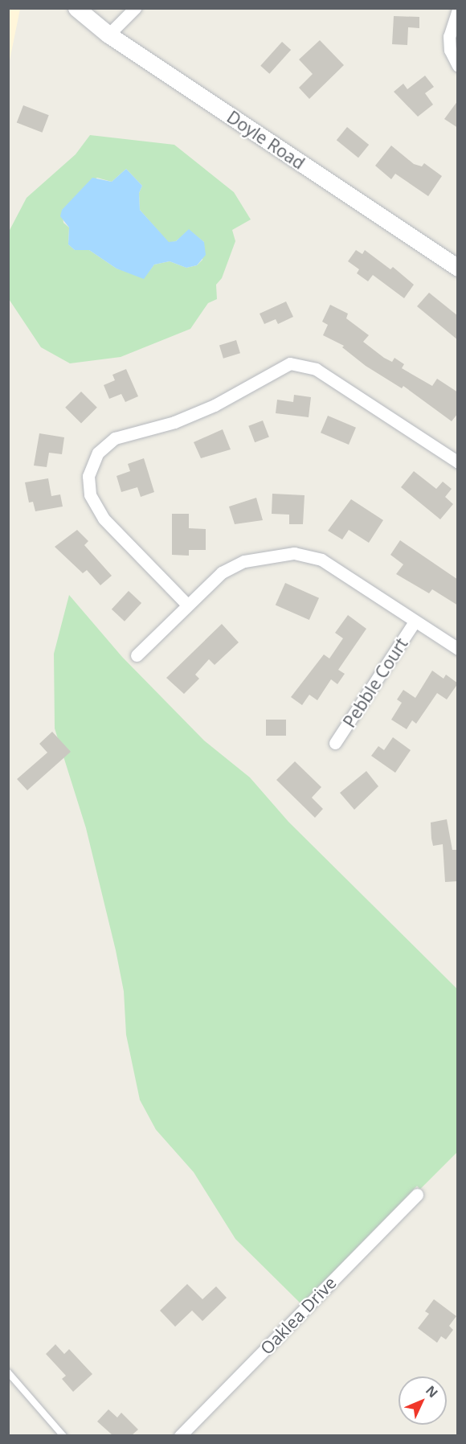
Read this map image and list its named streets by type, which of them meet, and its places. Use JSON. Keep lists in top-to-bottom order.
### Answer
{
  "streets": {
    "main road": ["Doyle Road"],
    "street": ["Pebble Court", "Oaklea Drive"]
  },
  "north": "top right"
}
